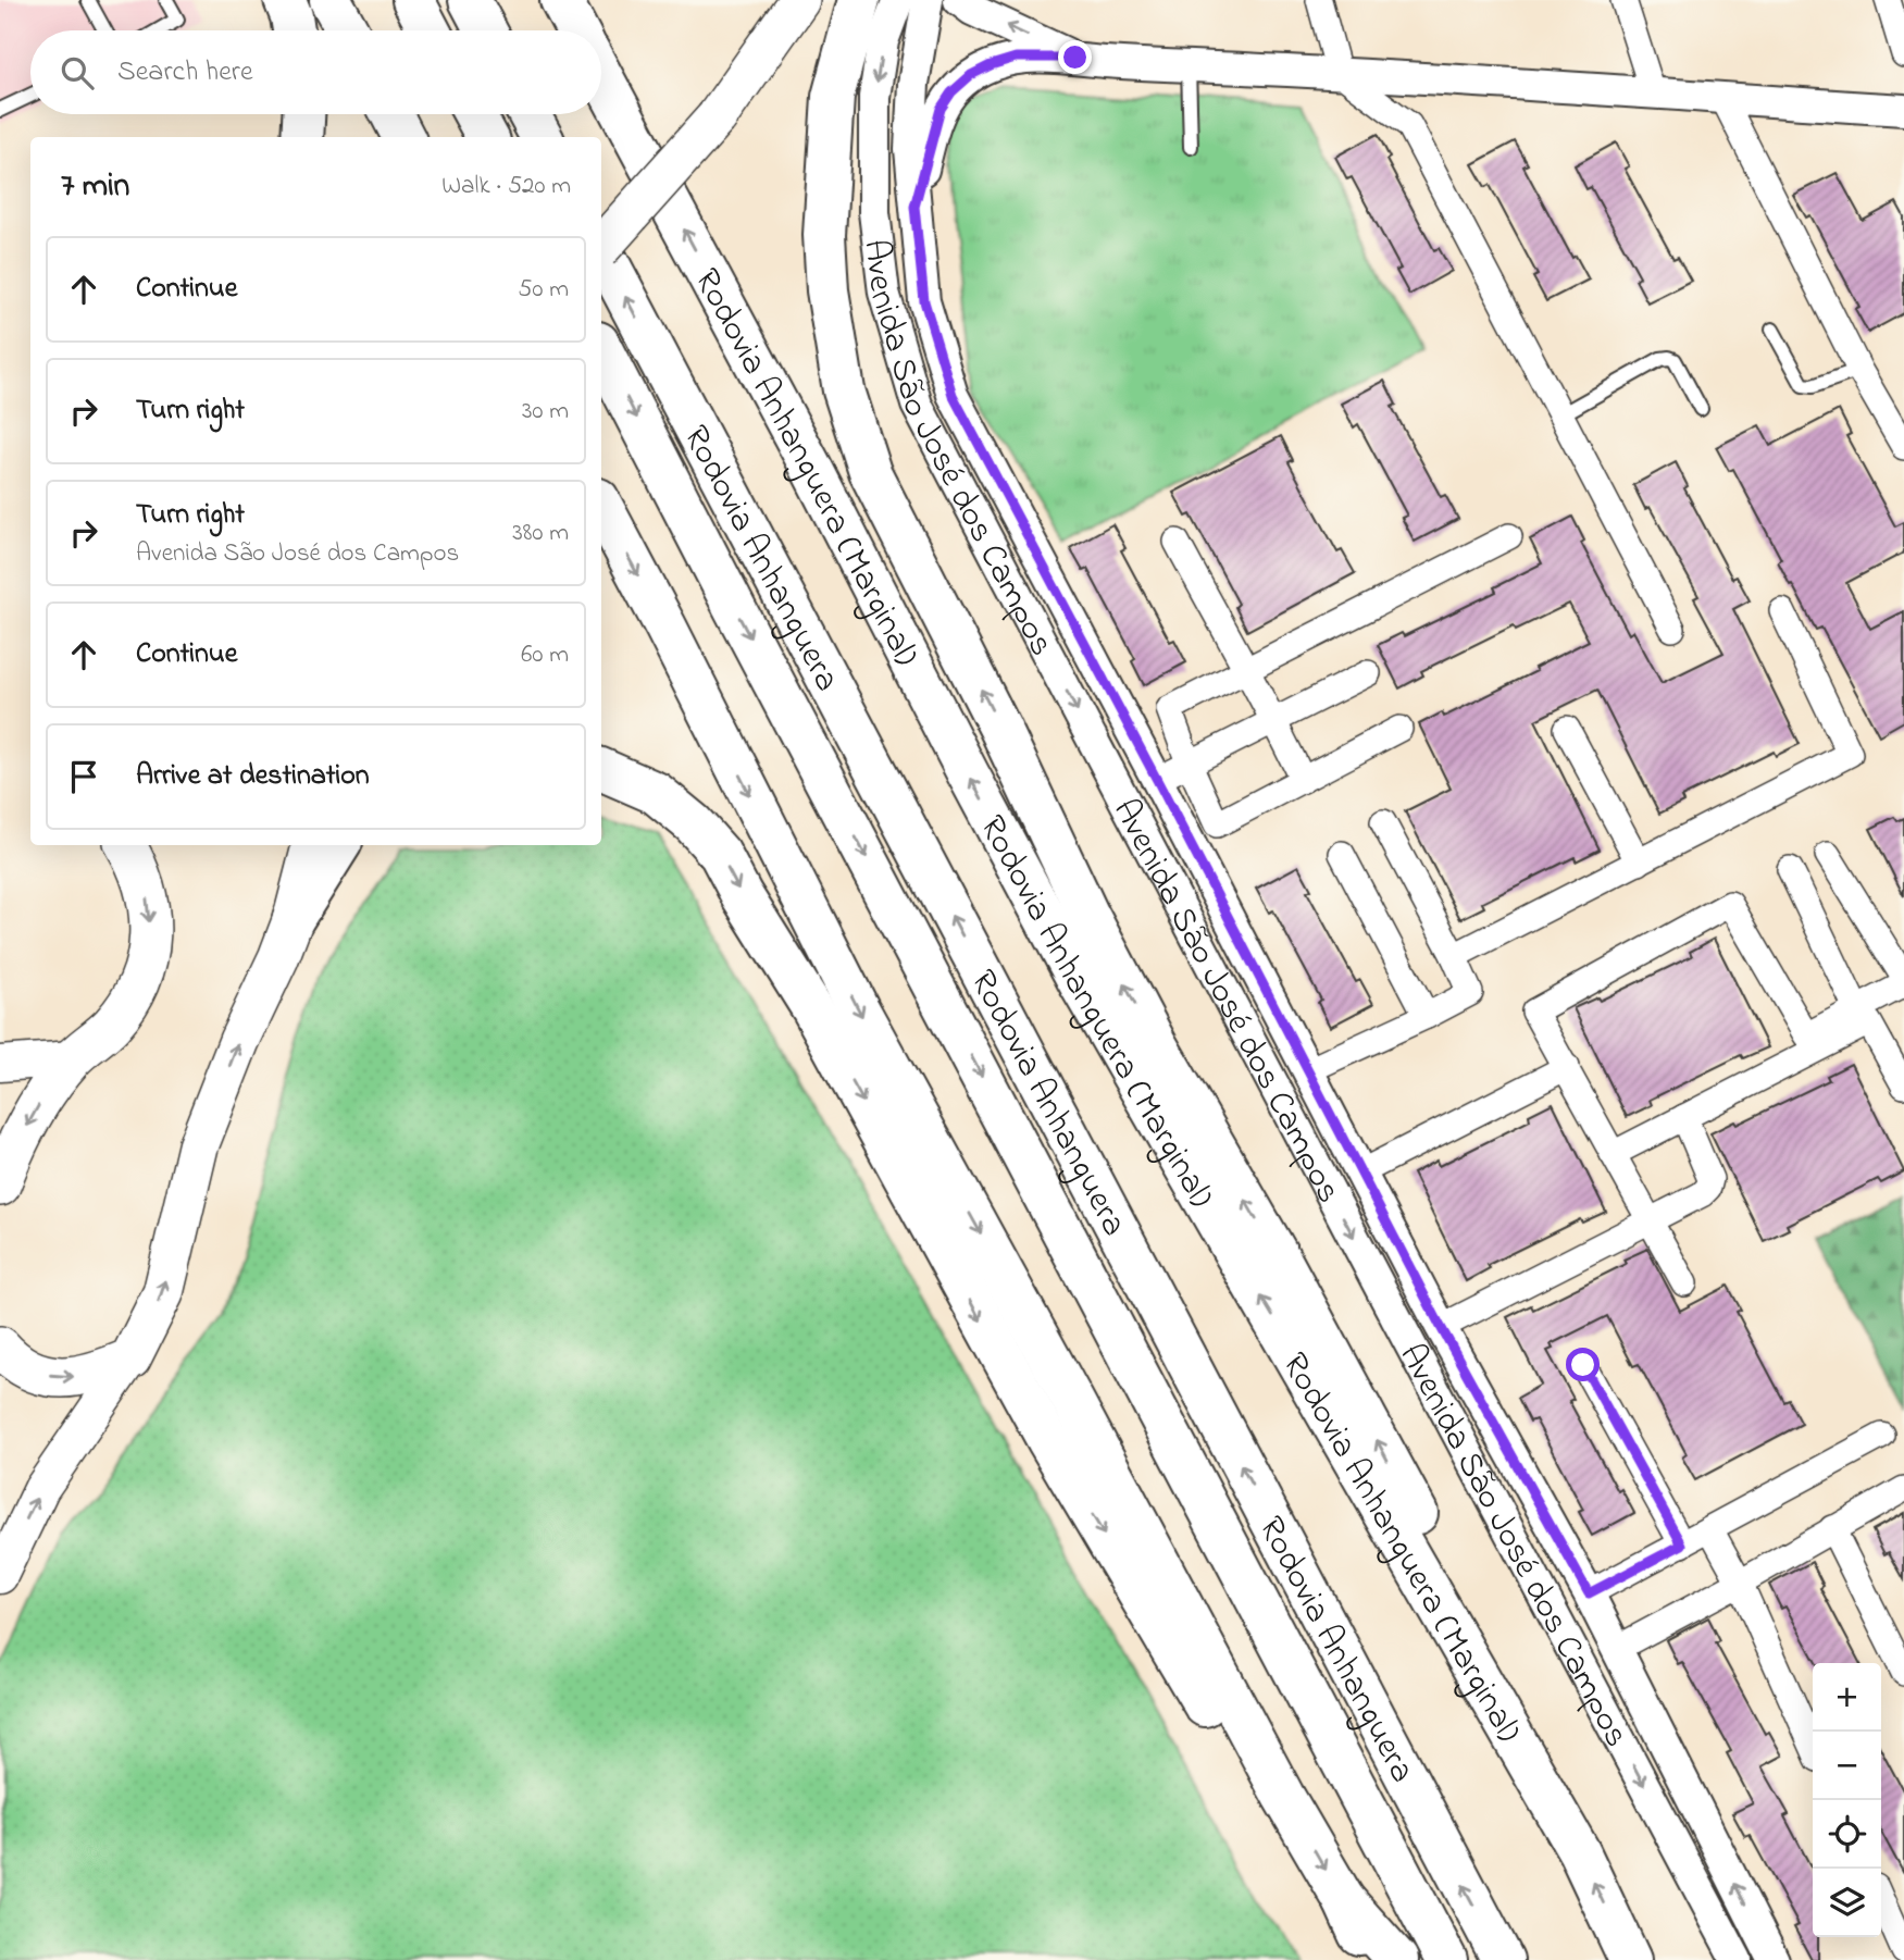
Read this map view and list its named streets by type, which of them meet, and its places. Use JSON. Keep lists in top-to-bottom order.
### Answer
{
  "streets": {
    "highway": ["Rodovia Anhanguera (Marginal)", "Rodovia Anhanguera"],
    "street": ["Avenida São José dos Campos"]
  },
  "page": {
    "search": "Search here",
    "heading": ["7 min", "Walk · 520 m"],
    "list": [
      ["Continue", "50 m"],
      ["Turn right", "30 m"],
      ["Turn right", "Avenida São José dos Campos", "380 m"],
      ["Continue", "60 m"],
      "Arrive at destination"
    ],
    "map_buttons": ["+", "−"]
  }
}
